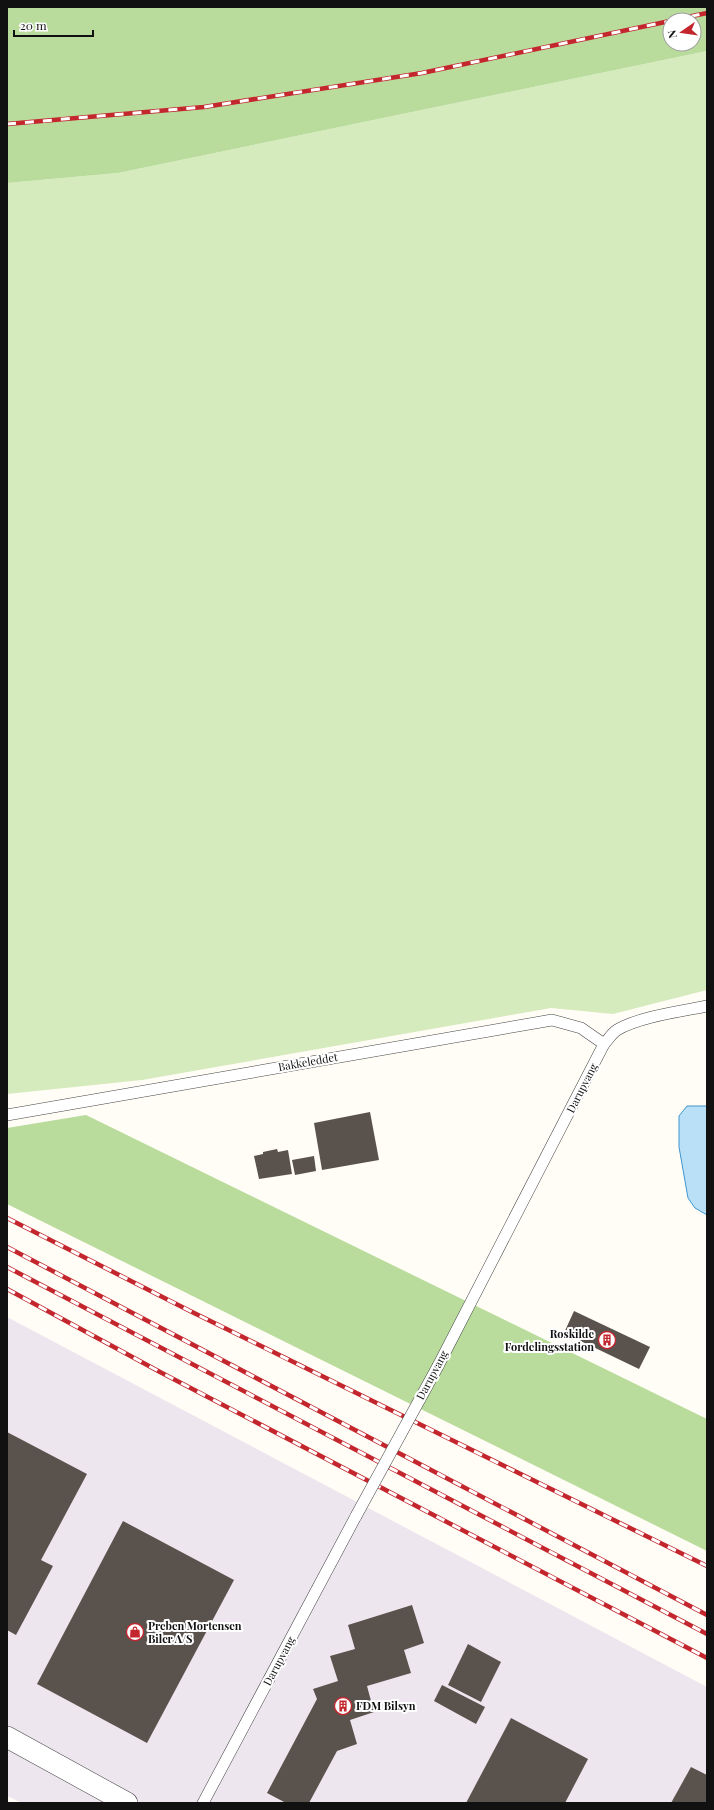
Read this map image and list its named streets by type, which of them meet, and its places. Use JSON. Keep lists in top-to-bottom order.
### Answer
{
  "streets": {
    "lane": ["Bakkeleddet", "Darupvang"]
  },
  "crossings": [
    ["Bakkeleddet", "Darupvang"]
  ],
  "places": {
    "building": ["Roskilde Fordelingsstation", "FDM Bilsyn"],
    "shop": ["Preben Mortensen Biler A/S"]
  },
  "scale_bar": "20 m",
  "north": "left"
}
